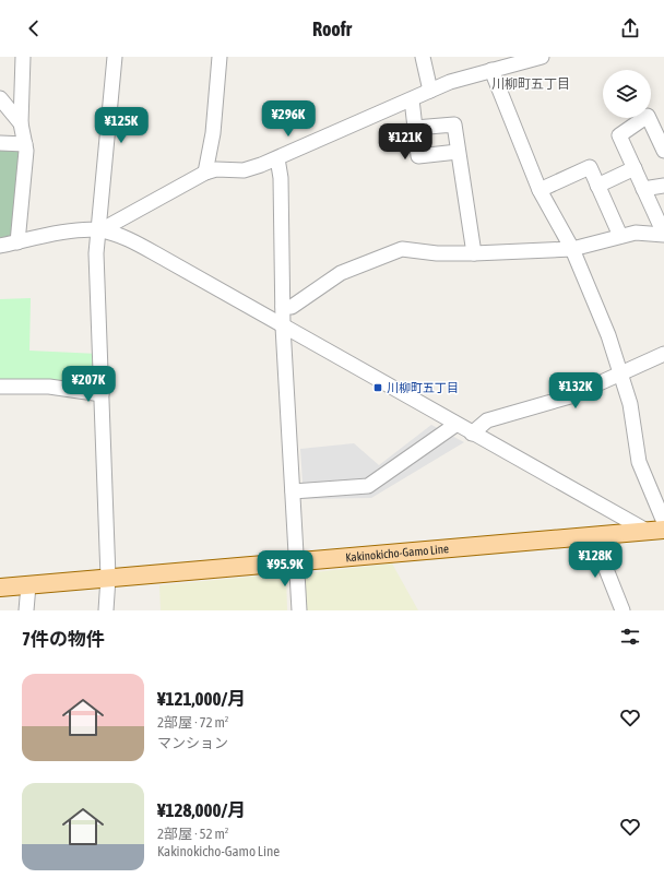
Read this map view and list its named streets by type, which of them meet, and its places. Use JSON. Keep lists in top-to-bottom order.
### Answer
{
  "streets": {
    "main road": ["Kakinokicho-Gamo Line"]
  },
  "districts": ["川柳町五丁目"],
  "places": {
    "transit": ["川柳町五丁目"]
  },
  "page": {
    "header": "Roofr",
    "price": [
      "¥296K",
      "¥125K",
      "¥121K",
      "¥207K",
      "¥132K",
      "¥128K",
      "¥95.9K"
    ],
    "heading": "7件の物件",
    "list": [
      {
        "name": "¥121,000/月",
        "note": "2部屋 · 72 m² · マンション"
      },
      {
        "name": "¥128,000/月",
        "note": "2部屋 · 52 m² · Kakinokicho-Gamo Line"
      }
    ]
  }
}
